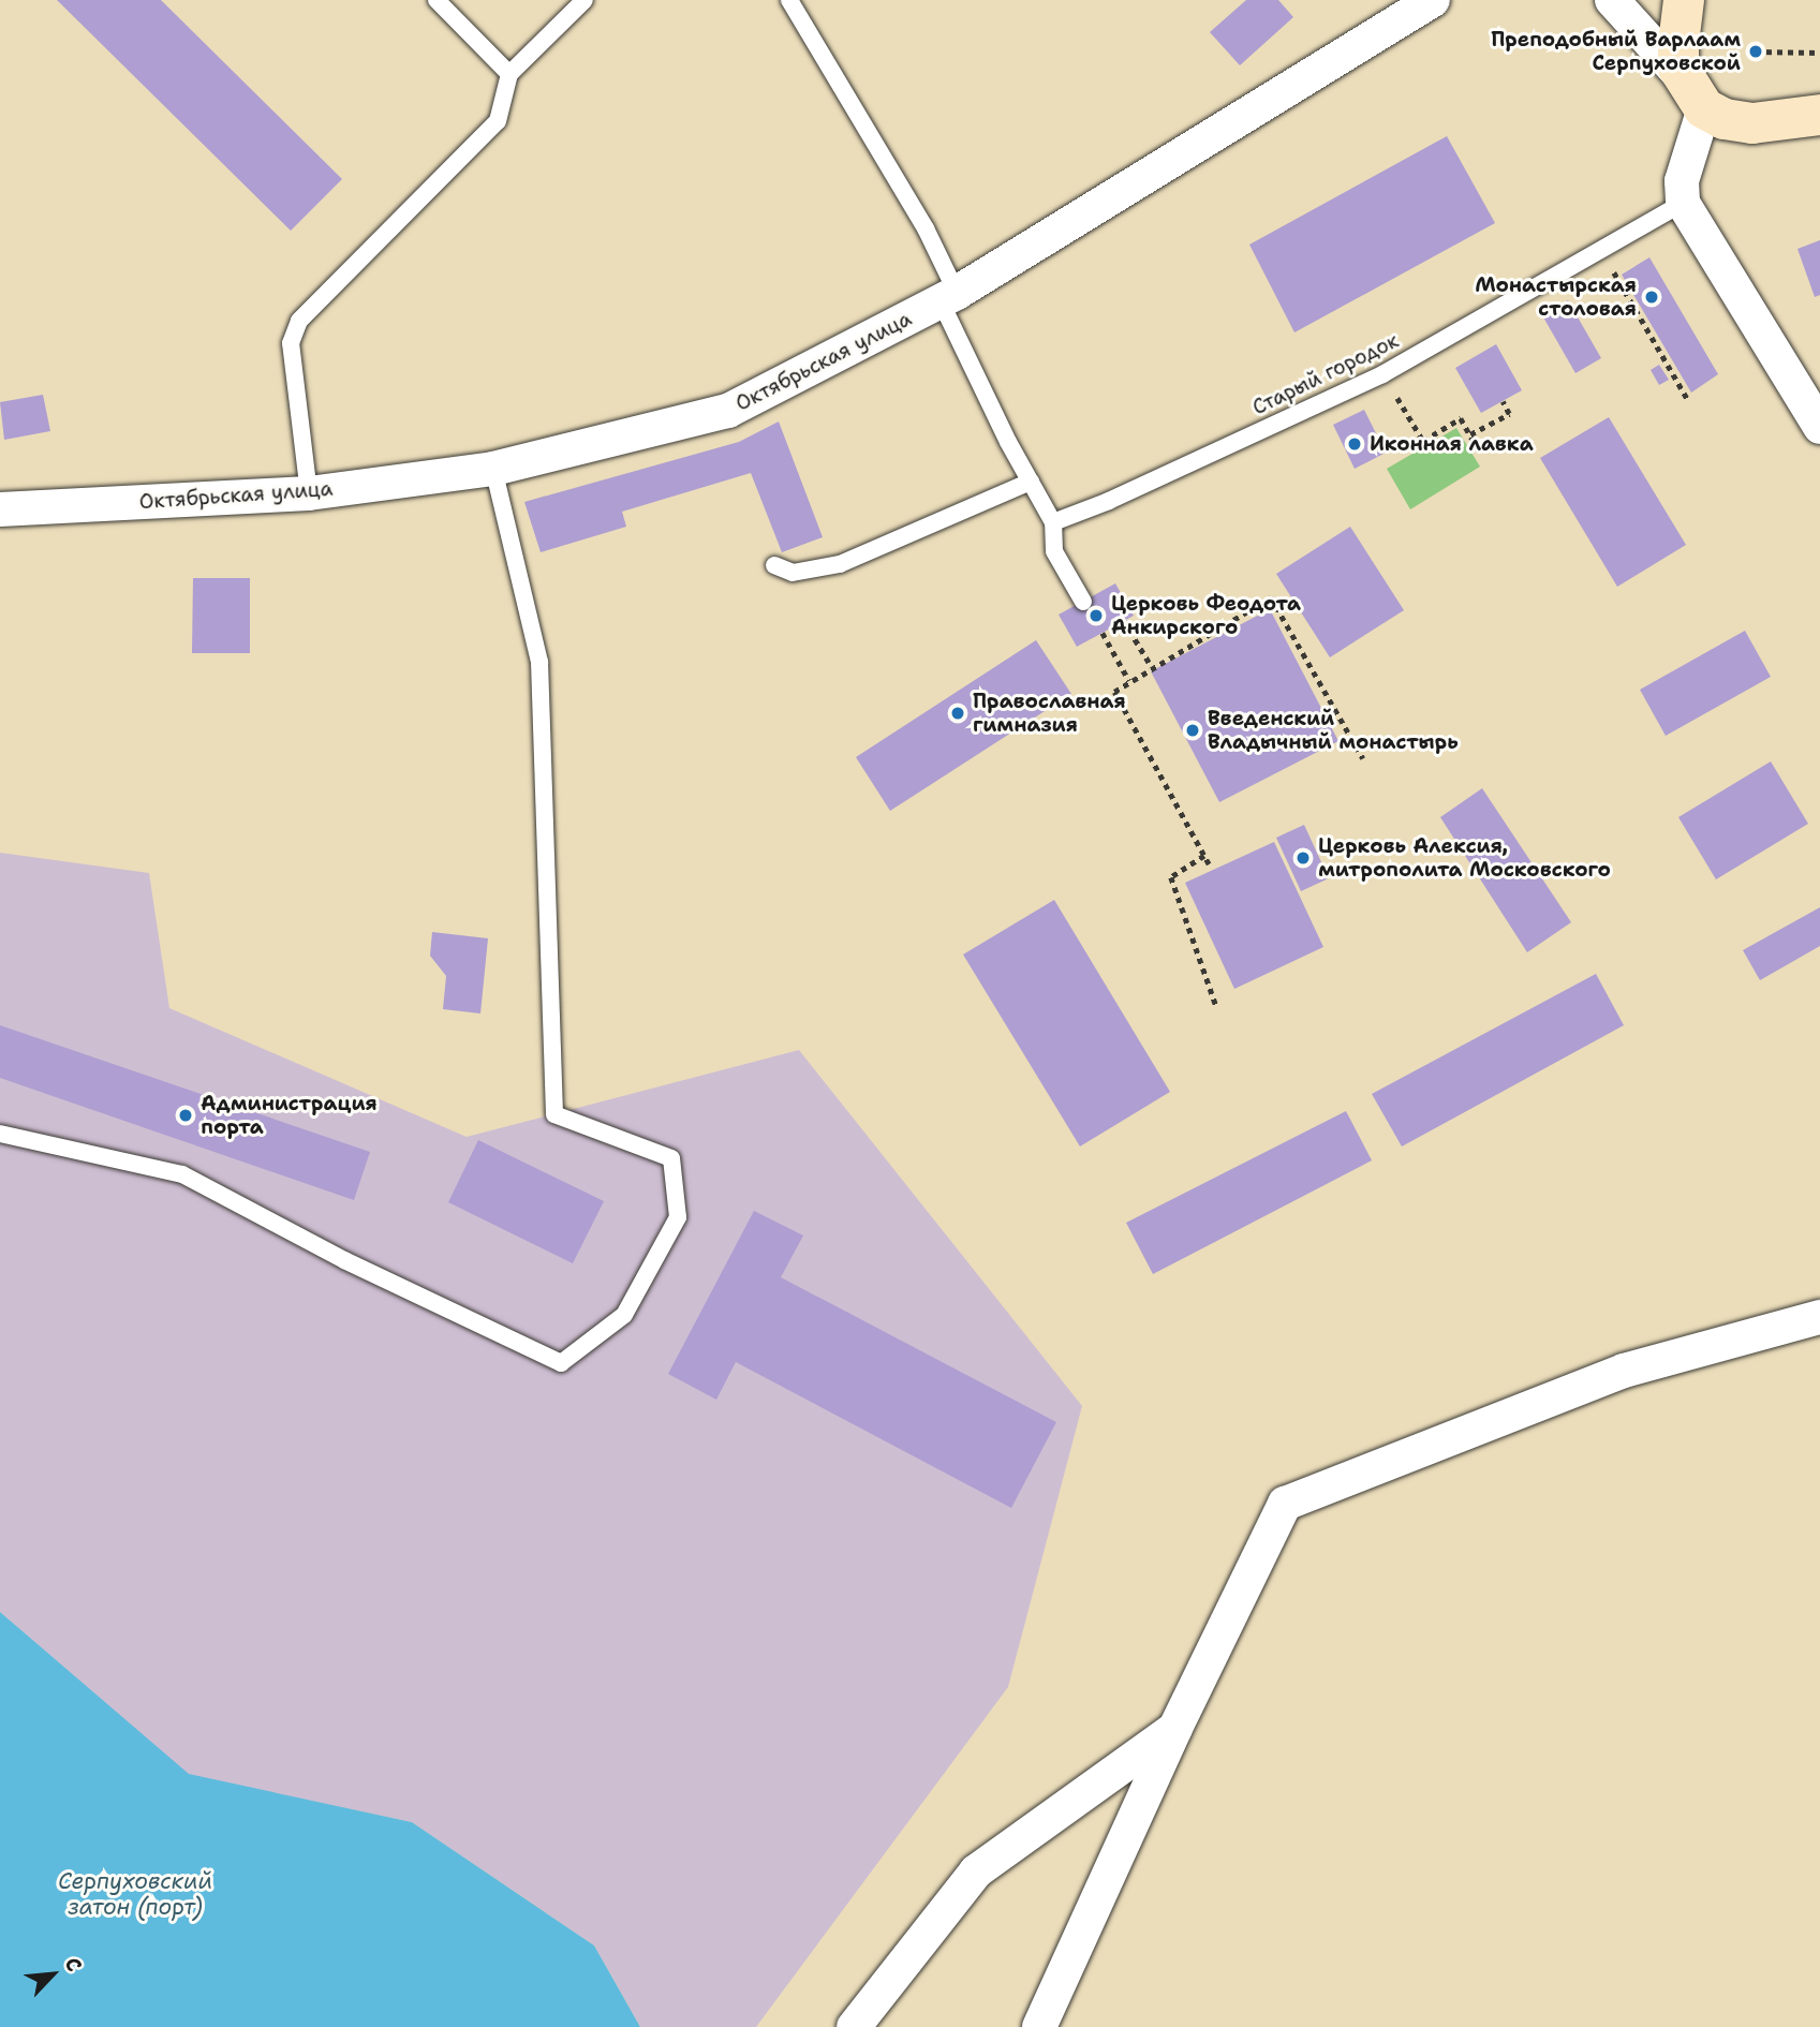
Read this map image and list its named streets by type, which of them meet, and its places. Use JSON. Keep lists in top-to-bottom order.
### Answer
{
  "streets": {
    "street": ["Октябрьская улица"],
    "lane": ["Старый городок"]
  },
  "water": ["Серпуховский затон (порт)"],
  "places": [
    "Преподобный Варлаам Серпуховской",
    "Монастырская столовая",
    "Иконная лавка",
    "Церковь Феодота Анкирского",
    "Православная гимназия",
    "Введенский Владычный монастырь",
    "Церковь Алексия, митрополита Московского",
    "Администрация порта"
  ],
  "north": "top right"
}
